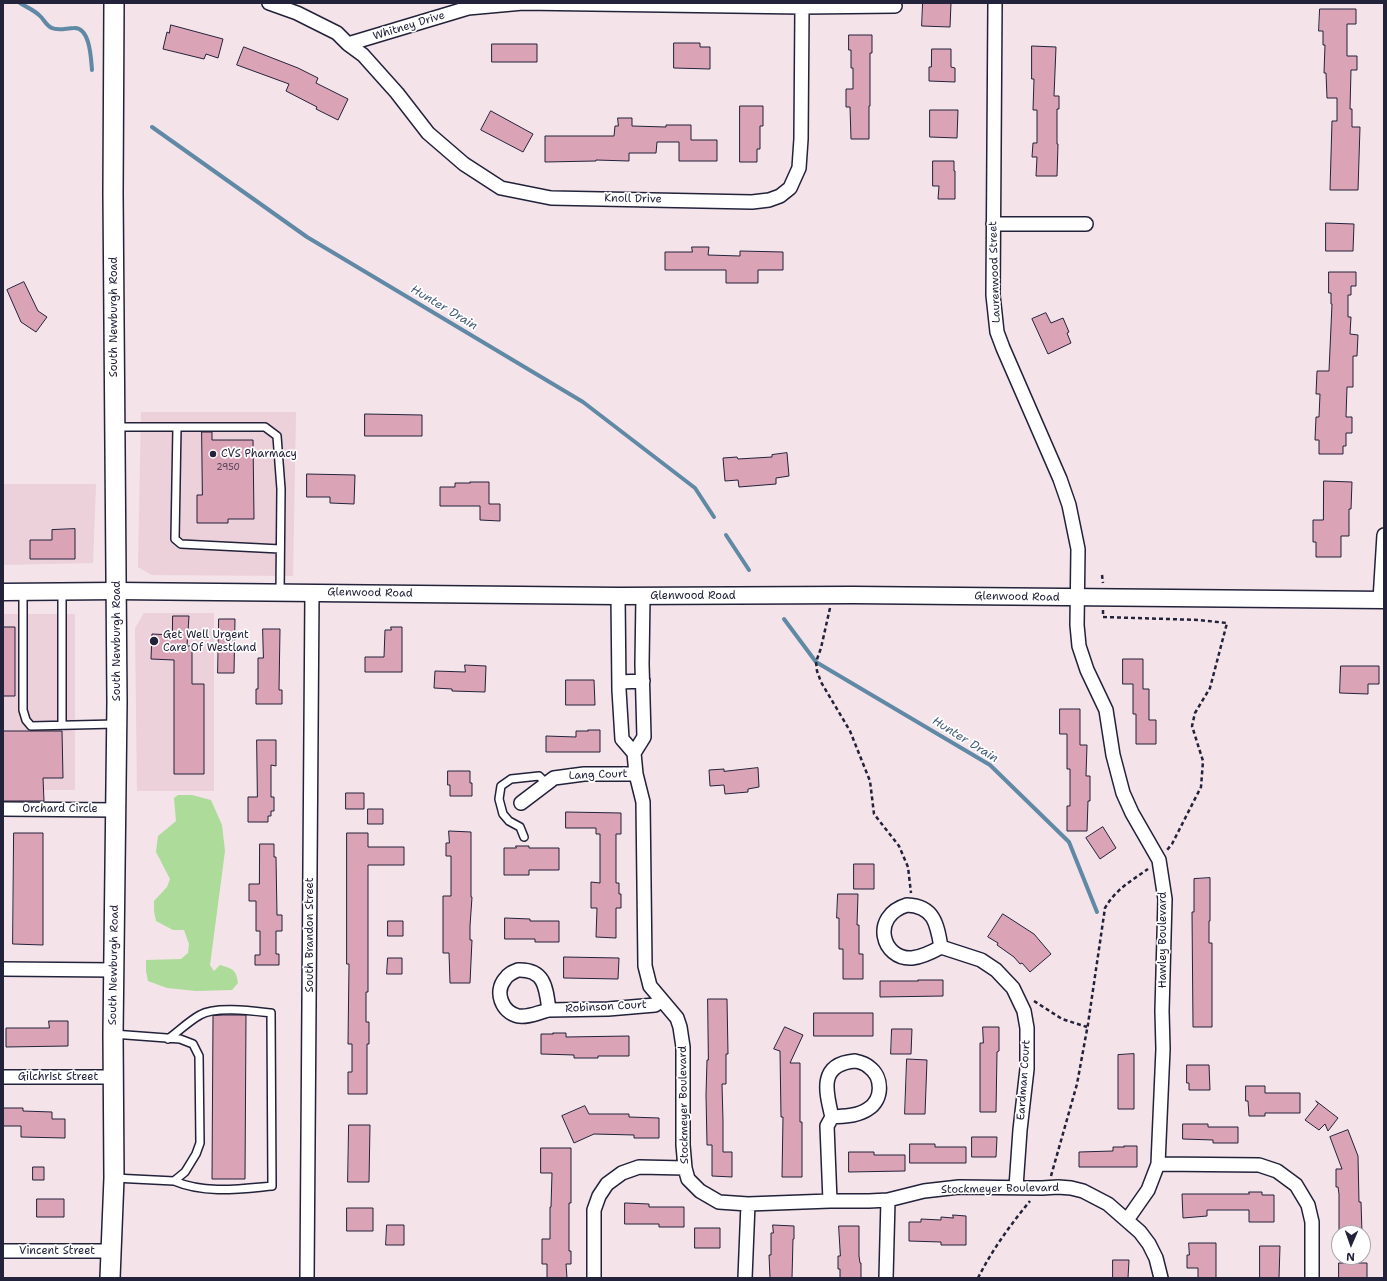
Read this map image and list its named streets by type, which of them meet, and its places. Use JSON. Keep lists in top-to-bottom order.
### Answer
{
  "streets": {
    "main road": ["South Newburgh Road"],
    "street": [
      "Whitney Drive",
      "Knoll Drive",
      "Laurenwood Street",
      "Glenwood Road",
      "Lang Court",
      "Orchard Circle",
      "South Brandon Street",
      "Hawley Boulevard",
      "Robinson Court",
      "Gilchrist Street",
      "Eardman Court",
      "Stockmeyer Boulevard",
      "Vincent Street"
    ]
  },
  "crossings": [
    ["Whitney Drive", "Knoll Drive"],
    ["Laurenwood Street", "Glenwood Road"],
    ["Laurenwood Street", "Hawley Boulevard"],
    ["South Newburgh Road", "Glenwood Road"],
    ["South Newburgh Road", "Orchard Circle"],
    ["South Newburgh Road", "Gilchrist Street"],
    ["South Newburgh Road", "Vincent Street"],
    ["Glenwood Road", "South Brandon Street"],
    ["Glenwood Road", "Hawley Boulevard"],
    ["Lang Court", "Stockmeyer Boulevard"],
    ["Robinson Court", "Stockmeyer Boulevard"],
    ["Eardman Court", "Stockmeyer Boulevard"]
  ],
  "water": ["Hunter Drain"],
  "places": ["CVS Pharmacy", "Get Well Urgent Care Of Westland"],
  "house_numbers": ["2950"],
  "north": "bottom"
}
